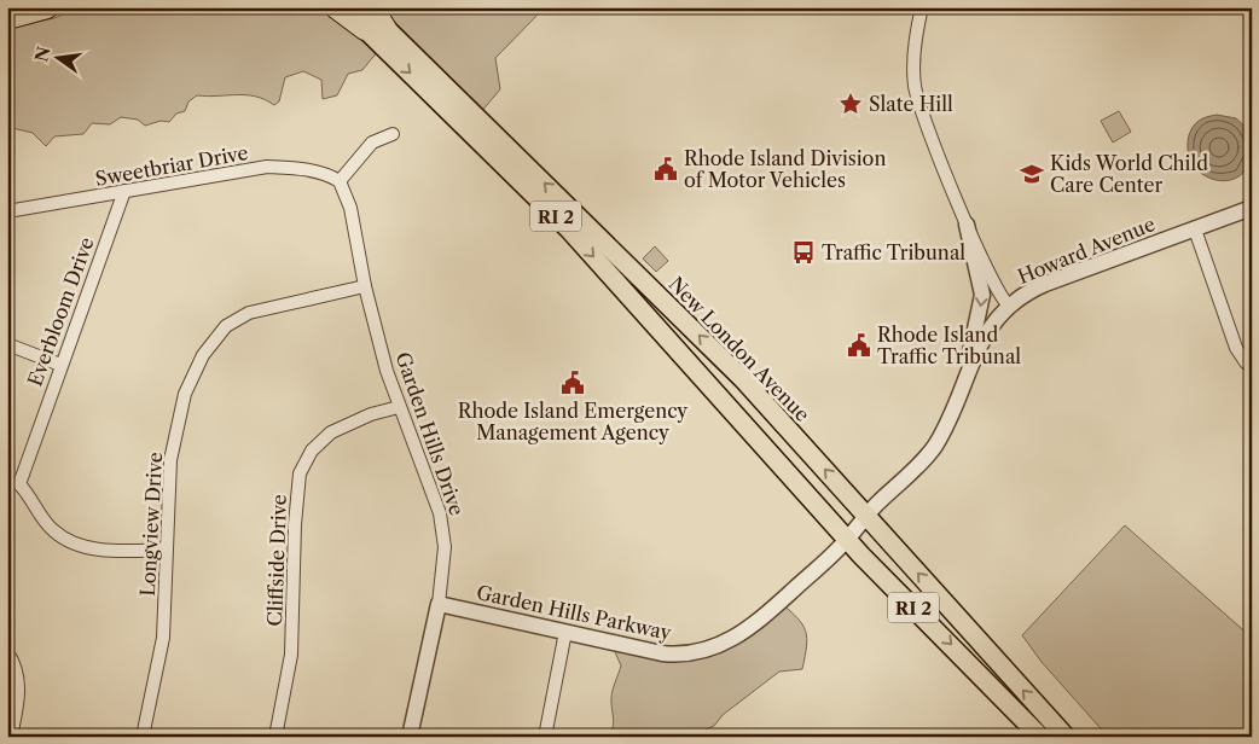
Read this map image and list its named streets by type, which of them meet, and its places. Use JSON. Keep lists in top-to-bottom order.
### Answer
{
  "streets": {
    "main road": ["RI 2", "New London Avenue"],
    "street": [
      "Sweetbriar Drive",
      "Howard Avenue",
      "Everbloom Drive",
      "Garden Hills Drive",
      "Longview Drive",
      "Cliffside Drive",
      "Garden Hills Parkway"
    ]
  },
  "crossings": [
    ["Sweetbriar Drive", "Everbloom Drive"],
    ["Sweetbriar Drive", "Garden Hills Drive"],
    ["Howard Avenue", "New London Avenue"],
    ["Howard Avenue", "Garden Hills Parkway"],
    ["Everbloom Drive", "Longview Drive"],
    ["New London Avenue", "Garden Hills Parkway"],
    ["Garden Hills Drive", "Longview Drive"],
    ["Garden Hills Drive", "Cliffside Drive"],
    ["Garden Hills Drive", "Garden Hills Parkway"]
  ],
  "places": {
    "place": ["Slate Hill"],
    "public building": ["Rhode Island Division of Motor Vehicles", "Rhode Island Traffic Tribunal", "Rhode Island Emergency Management Agency"],
    "school or university": ["Kids World Child Care Center"],
    "bus stop": ["Traffic Tribunal"]
  },
  "north": "left"
}
